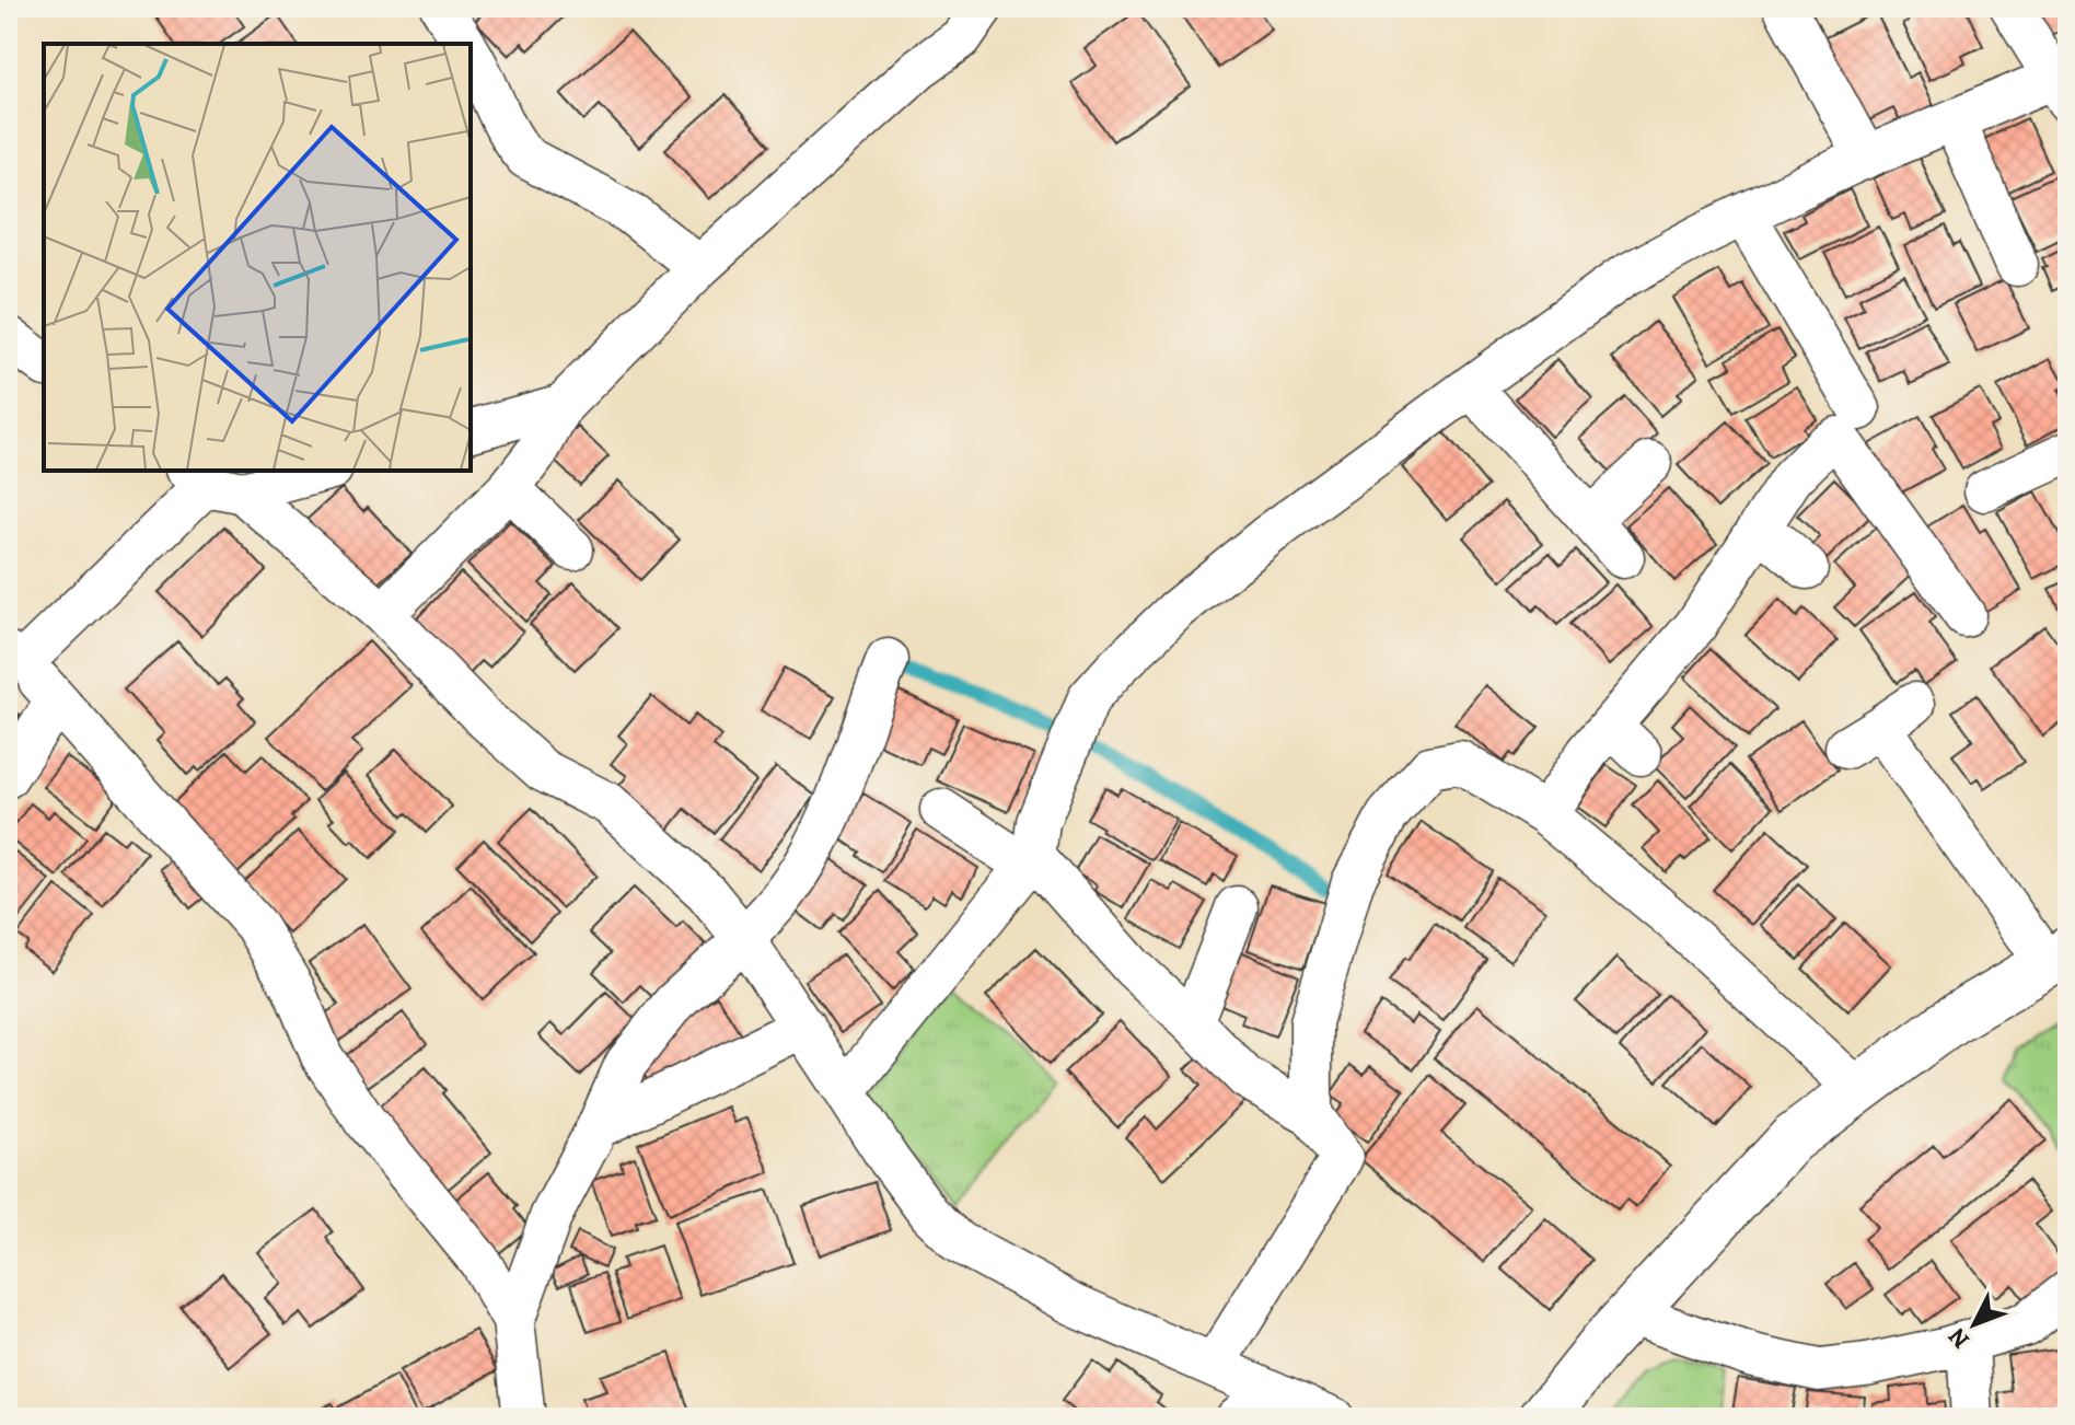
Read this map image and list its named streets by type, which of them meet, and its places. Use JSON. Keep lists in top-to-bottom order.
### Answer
{
  "north": "bottom left"
}
